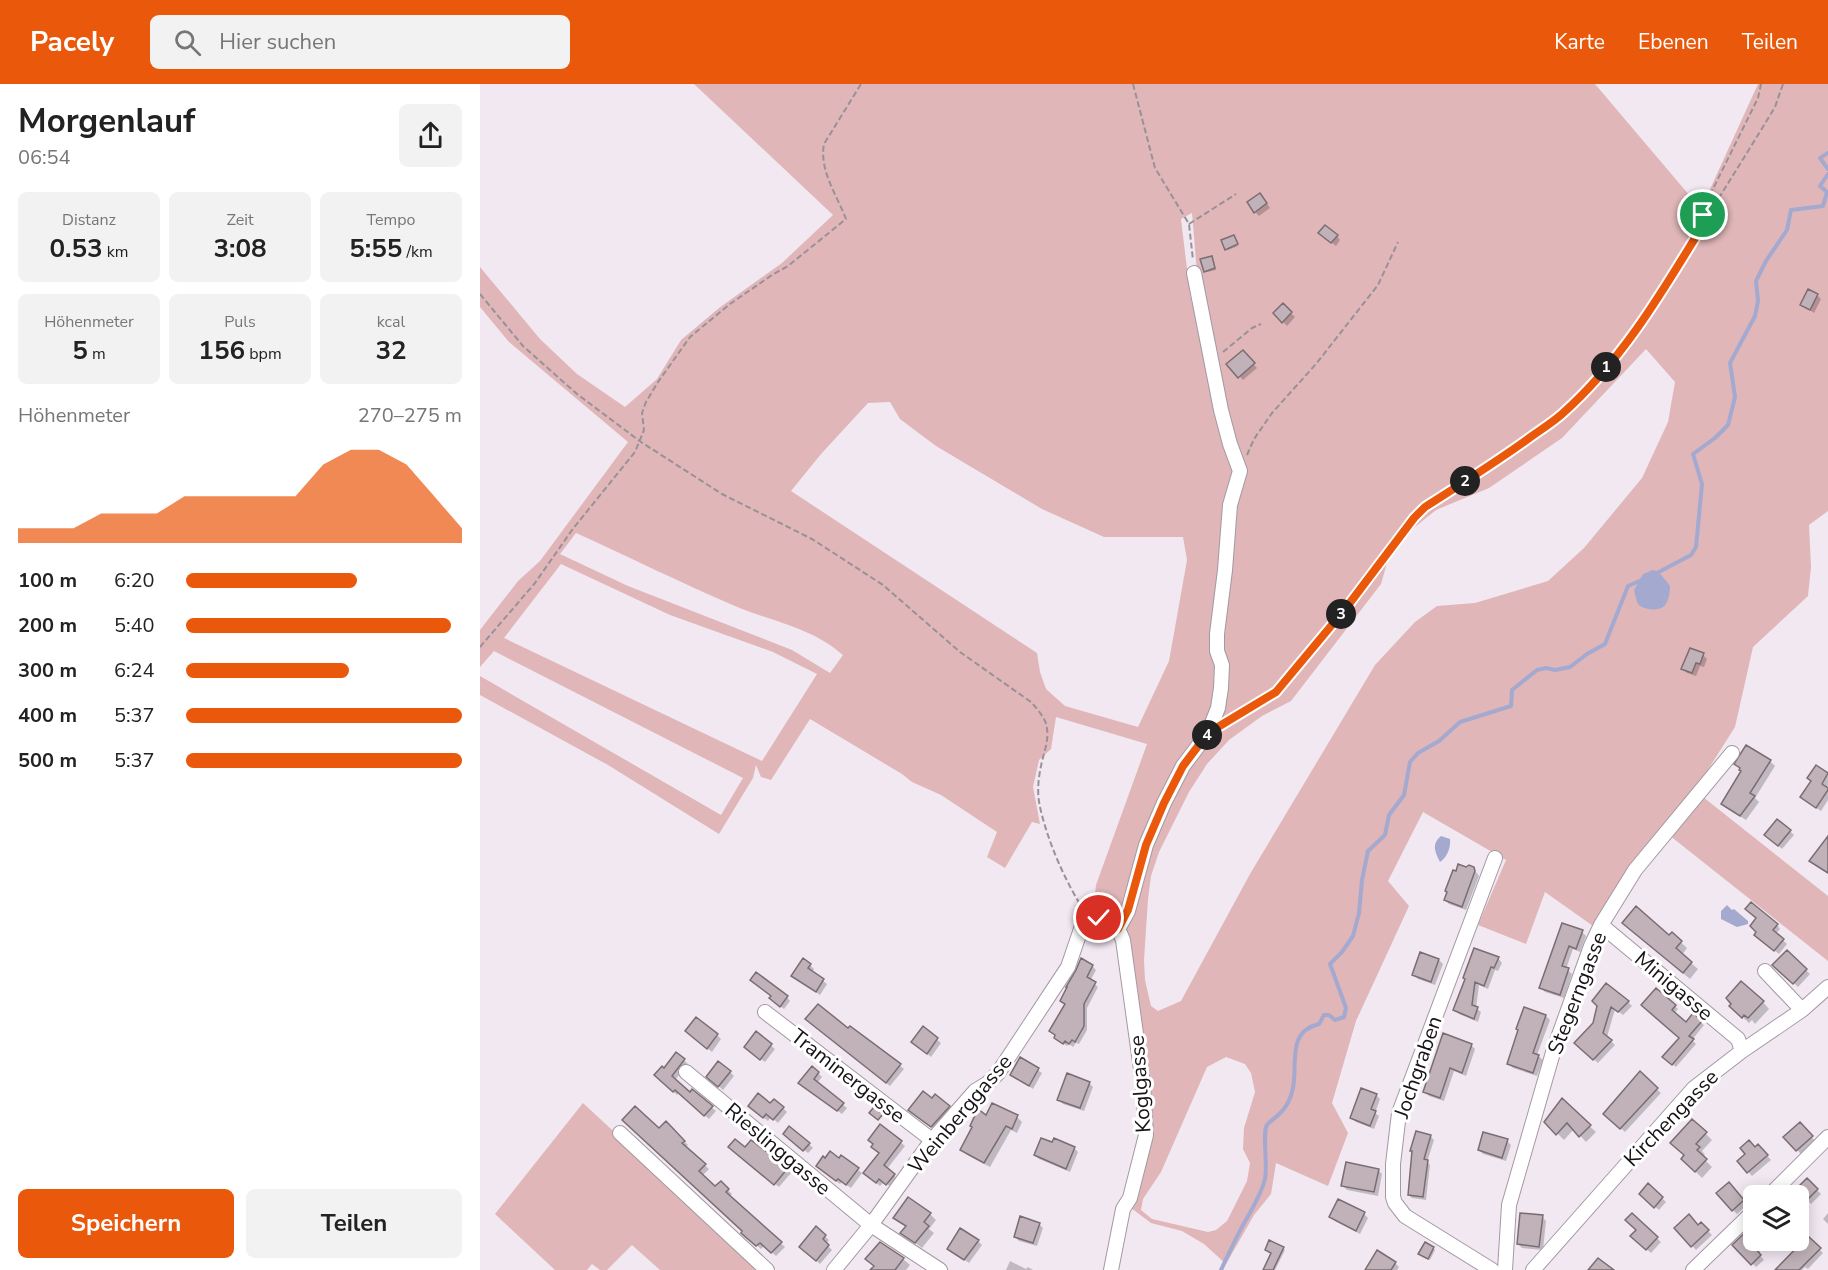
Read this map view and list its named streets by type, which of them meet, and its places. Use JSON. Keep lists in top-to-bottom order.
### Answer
{
  "streets": {
    "street": [
      "Minigasse",
      "Stegerngasse",
      "Jochgraben",
      "Traminergasse",
      "Koglgasse",
      "Weinberggasse",
      "Kirchengasse",
      "Rieslinggasse"
    ]
  },
  "crossings": [
    ["Minigasse", "Stegerngasse"],
    ["Minigasse", "Kirchengasse"],
    ["Traminergasse", "Weinberggasse"],
    ["Weinberggasse", "Rieslinggasse"]
  ],
  "page": {
    "header": "Pacely",
    "search": "Hier suchen",
    "nav": ["Karte", "Ebenen", "Teilen"],
    "heading": ["Morgenlauf", "06:54"],
    "stats": [
      ["Distanz", "0.53 km"],
      ["Zeit", "3:08"],
      ["Tempo", "5:55 /km"],
      ["Höhenmeter", "5 m"],
      ["Puls", "156 bpm"],
      ["kcal", "32"]
    ],
    "pins": [
      "1",
      "2",
      "3",
      "4"
    ],
    "chart": ["Höhenmeter", "270–275 m"],
    "list": [
      {
        "name": "100 m",
        "note": "6:20"
      },
      {
        "name": "200 m",
        "note": "5:40"
      },
      {
        "name": "300 m",
        "note": "6:24"
      },
      {
        "name": "400 m",
        "note": "5:37"
      },
      {
        "name": "500 m",
        "note": "5:37"
      }
    ],
    "buttons": ["Speichern", "Teilen"]
  }
}
